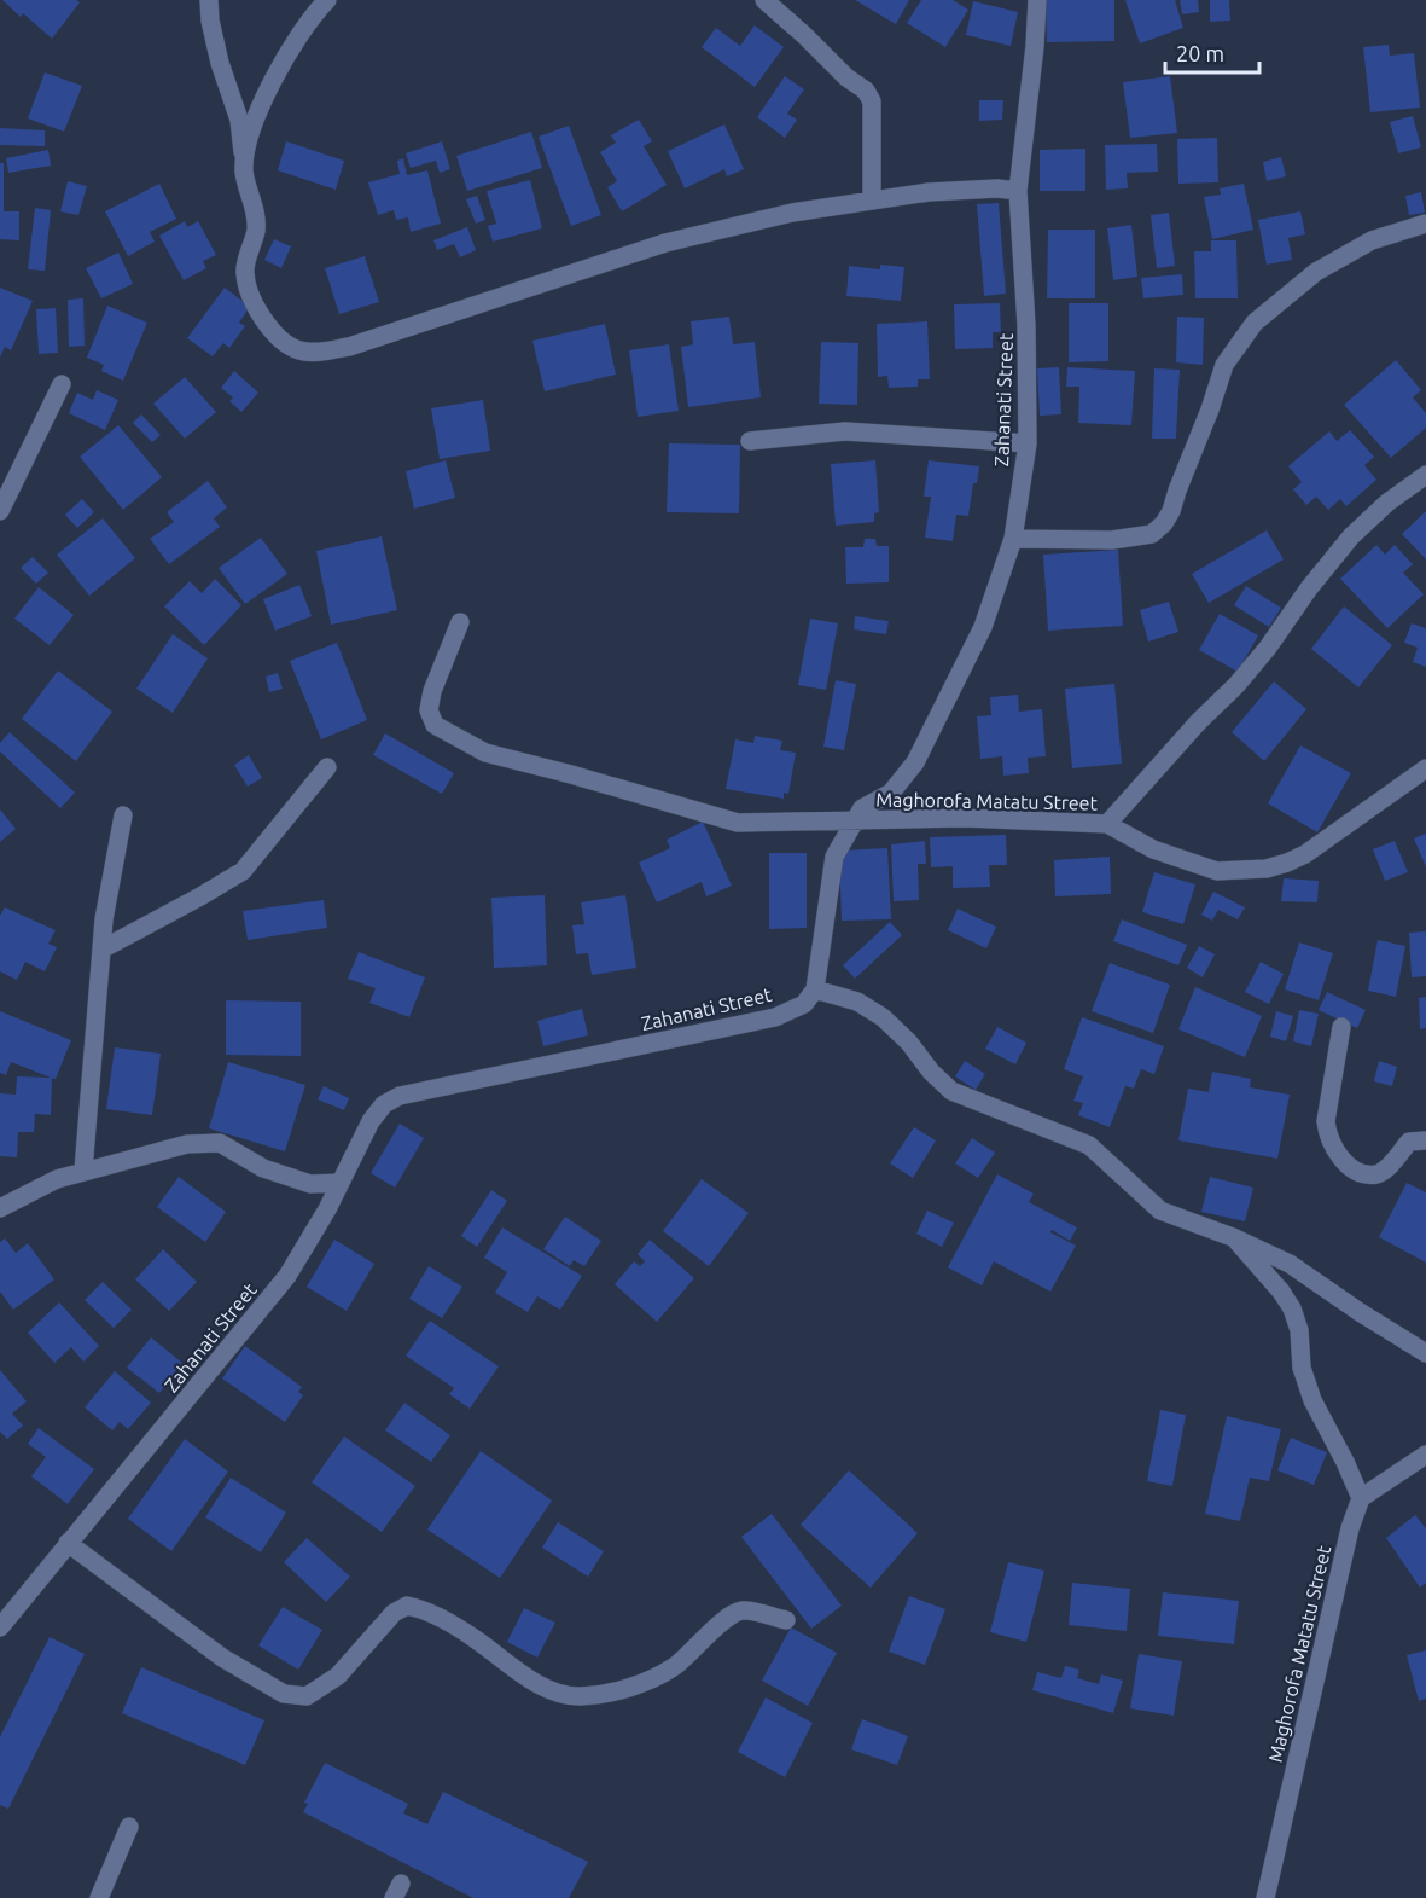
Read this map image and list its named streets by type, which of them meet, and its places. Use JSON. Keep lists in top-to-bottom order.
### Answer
{
  "streets": {
    "street": ["Zahanati Street", "Maghorofa Matatu Street"]
  },
  "crossings": [
    ["Zahanati Street", "Maghorofa Matatu Street"]
  ],
  "scale_bar": "20 m"
}
